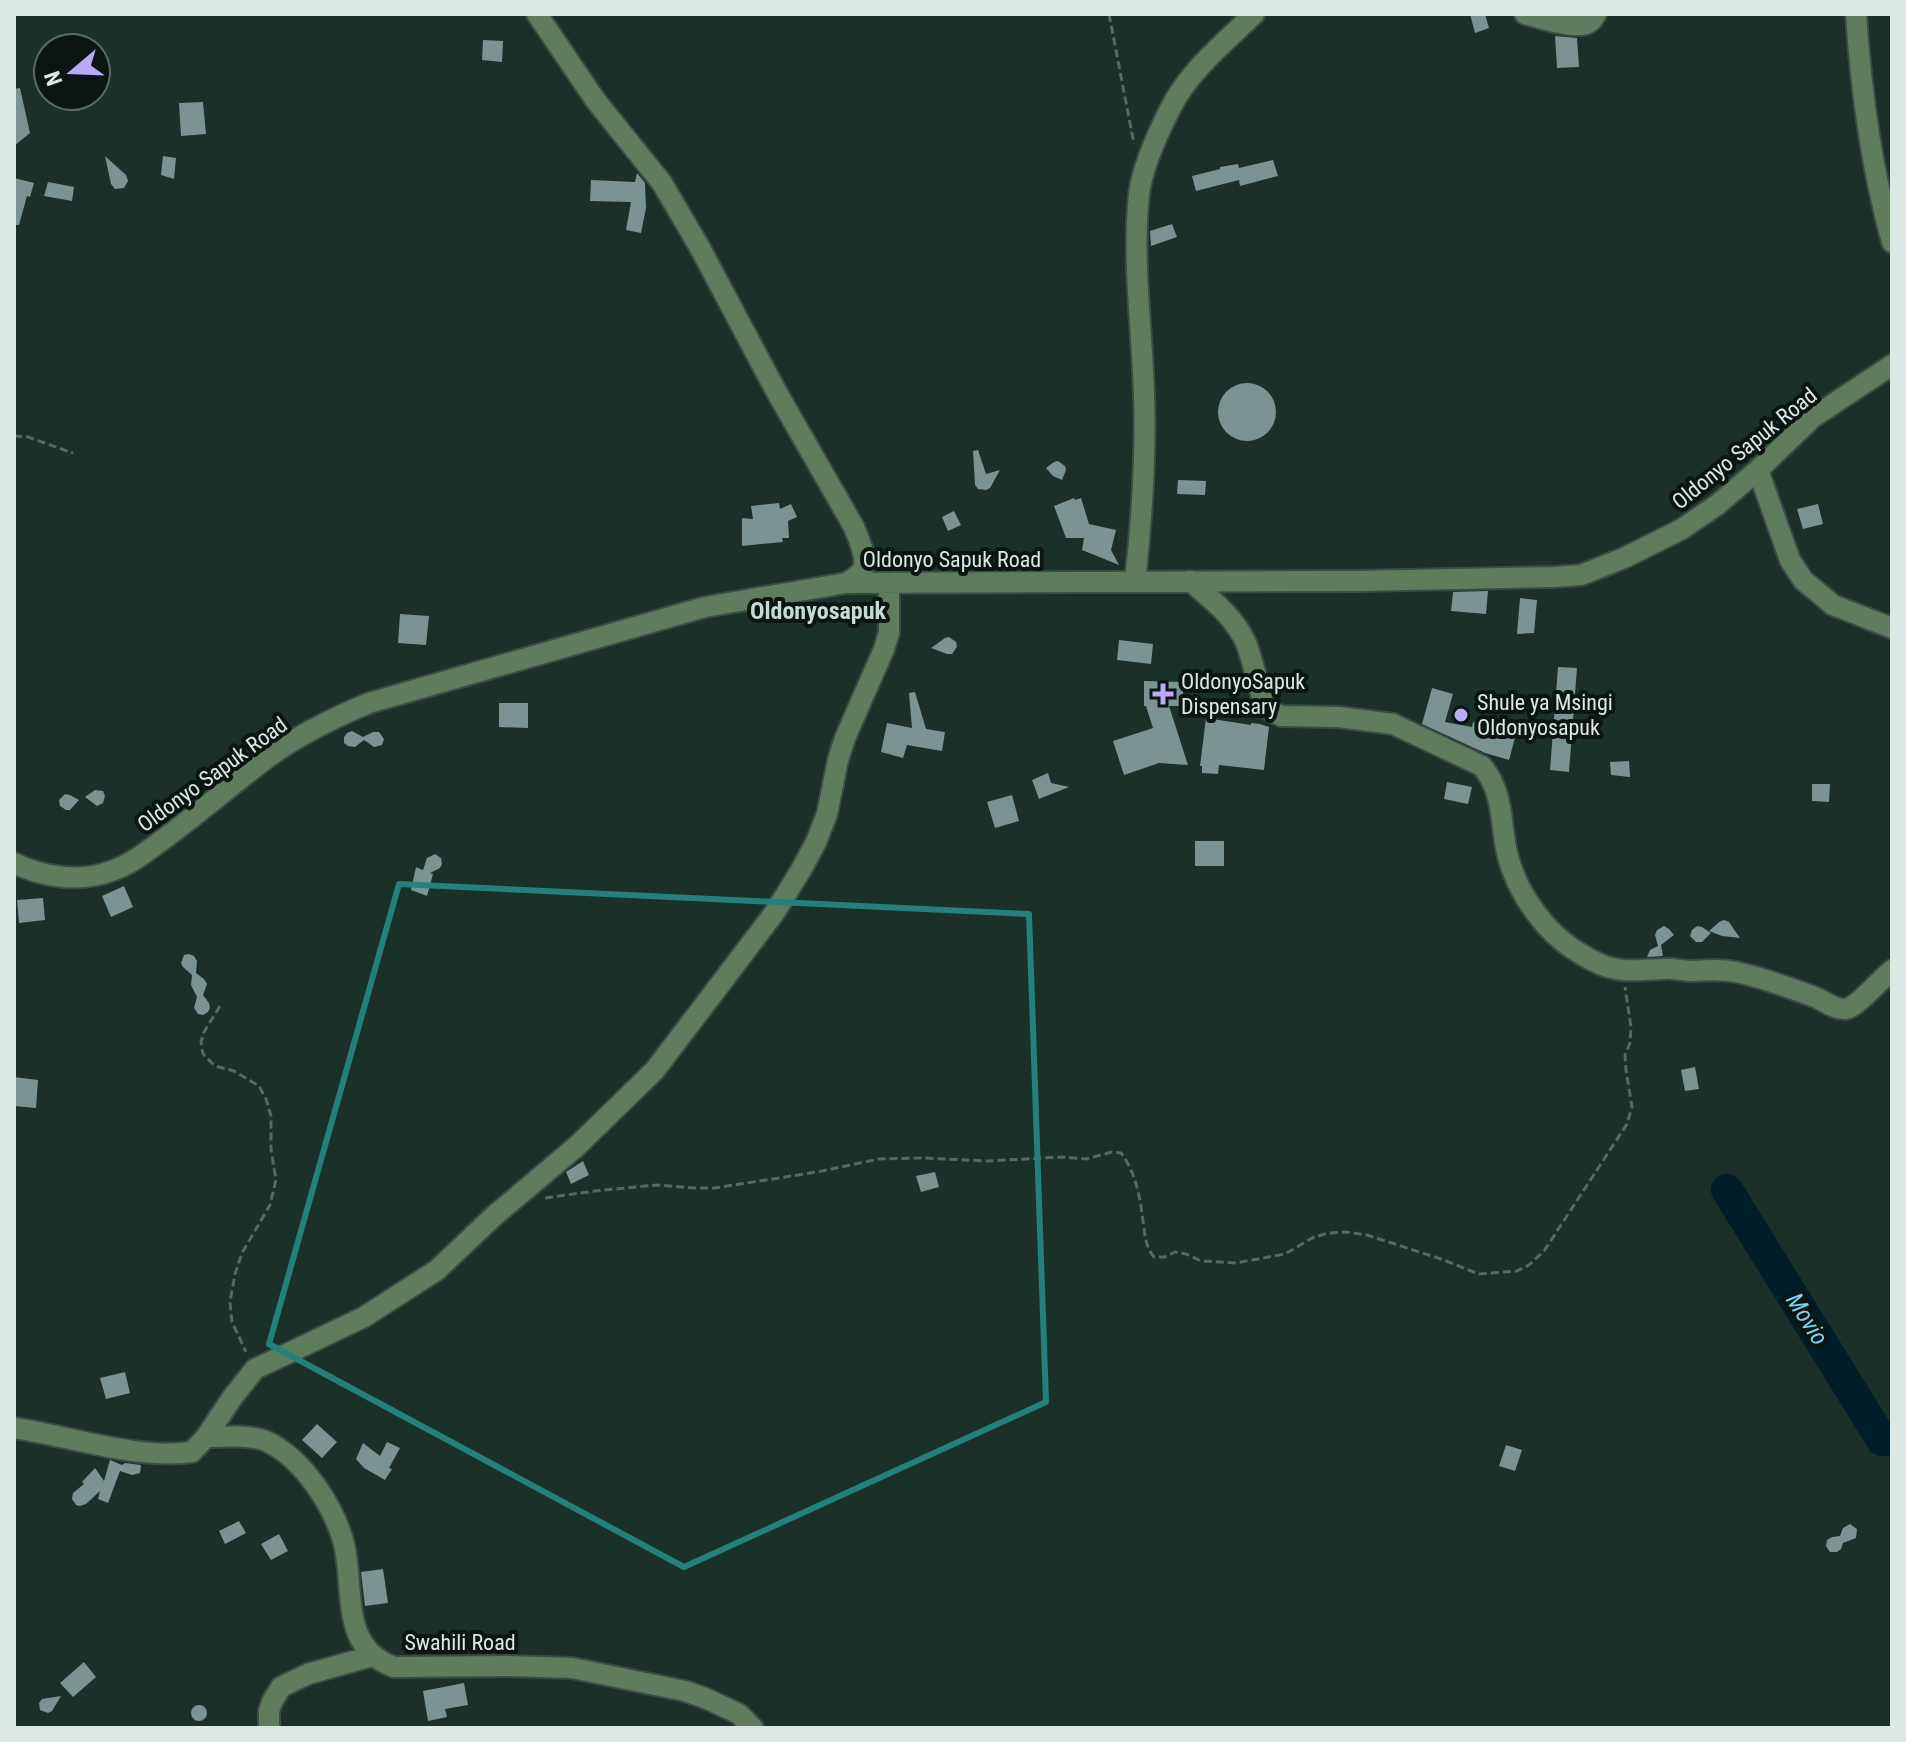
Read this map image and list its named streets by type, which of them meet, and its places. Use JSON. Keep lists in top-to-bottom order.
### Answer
{
  "streets": {
    "street": ["Oldonyo Sapuk Road", "Swahili Road"]
  },
  "districts": ["Oldonyosapuk"],
  "water": ["Movio"],
  "places": {
    "health": ["OldonyoSapuk Dispensary"],
    "other": ["Shule ya Msingi Oldonyosapuk"]
  },
  "north": "left"
}
